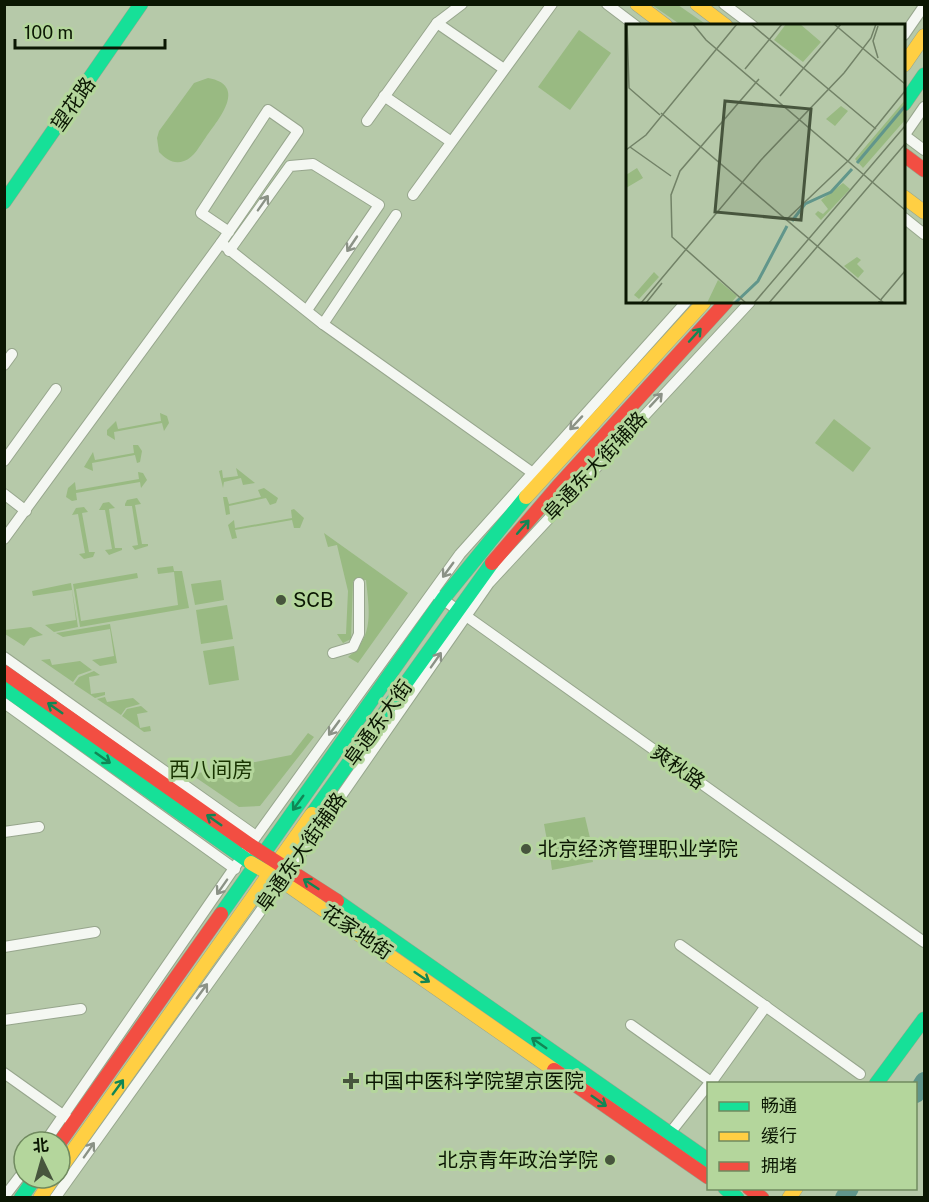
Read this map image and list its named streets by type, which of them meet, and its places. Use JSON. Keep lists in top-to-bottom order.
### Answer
{
  "streets": {
    "main road": ["望花路", "阜通东大街", "花家地街"],
    "street": ["阜通东大街辅路", "爽秋路"]
  },
  "crossings": [
    ["阜通东大街辅路", "阜通东大街"],
    ["阜通东大街辅路", "爽秋路"],
    ["阜通东大街辅路", "花家地街"],
    ["阜通东大街", "爽秋路"],
    ["阜通东大街", "花家地街"]
  ],
  "districts": ["西八间房"],
  "places": {
    "other": ["SCB", "北京经济管理职业学院", "北京青年政治学院"],
    "health": ["中国中医科学院望京医院"]
  },
  "legend": ["畅通", "缓行", "拥堵"],
  "scale_bar": "100 m",
  "north": "top"
}
